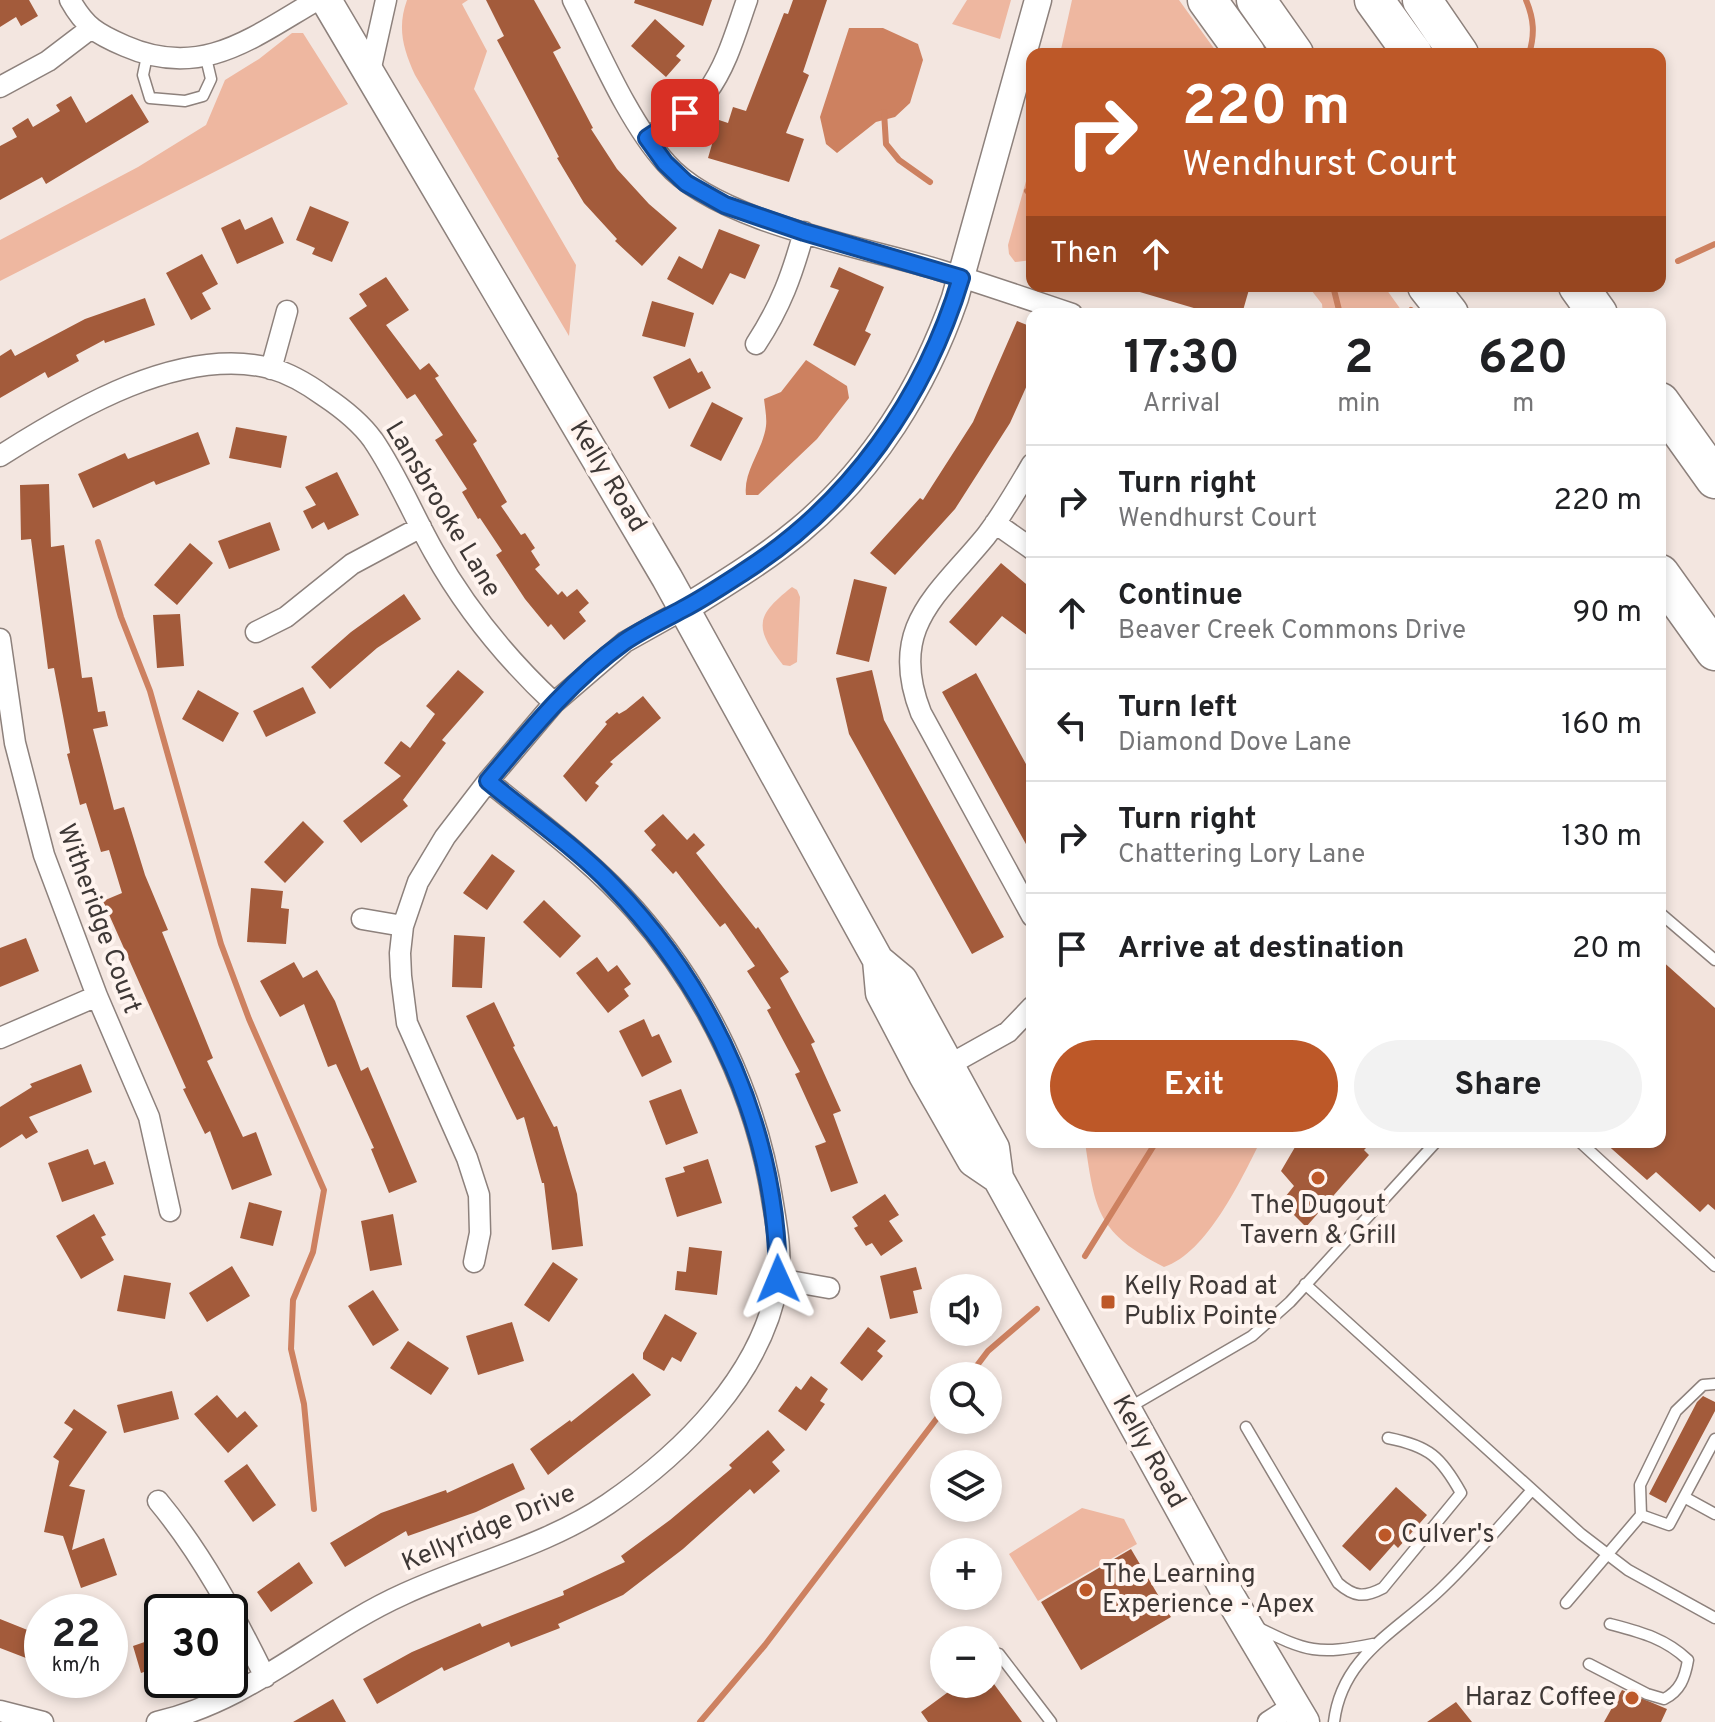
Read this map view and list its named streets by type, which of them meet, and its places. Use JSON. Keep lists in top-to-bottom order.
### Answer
{
  "streets": {
    "main road": ["Kelly Road"],
    "street": ["Lansbrooke Lane", "Witheridge Court", "Kellyridge Drive"]
  },
  "places": {
    "other": [
      "The Dugout Tavern & Grill",
      "Culver's",
      "The Learning Experience - Apex",
      "Haraz Coffee"
    ],
    "transit": ["Kelly Road at Publix Pointe"]
  },
  "page": {
    "turn": ["220 m", "Wendhurst Court"],
    "then": "Then",
    "eta": [
      "17:30",
      "Arrival",
      "2",
      "min",
      "620",
      "m"
    ],
    "list": [
      {
        "name": "Turn right",
        "note": "Wendhurst Court",
        "value": "220 m"
      },
      {
        "name": "Continue",
        "note": "Beaver Creek Commons Drive",
        "value": "90 m"
      },
      {
        "name": "Turn left",
        "note": "Diamond Dove Lane",
        "value": "160 m"
      },
      {
        "name": "Turn right",
        "note": "Chattering Lory Lane",
        "value": "130 m"
      },
      {
        "name": "Arrive at destination",
        "value": "20 m"
      }
    ],
    "buttons": ["Exit", "Share"],
    "map_buttons": ["+", "−"],
    "speed": "22 km/h",
    "limit": "30"
  }
}
